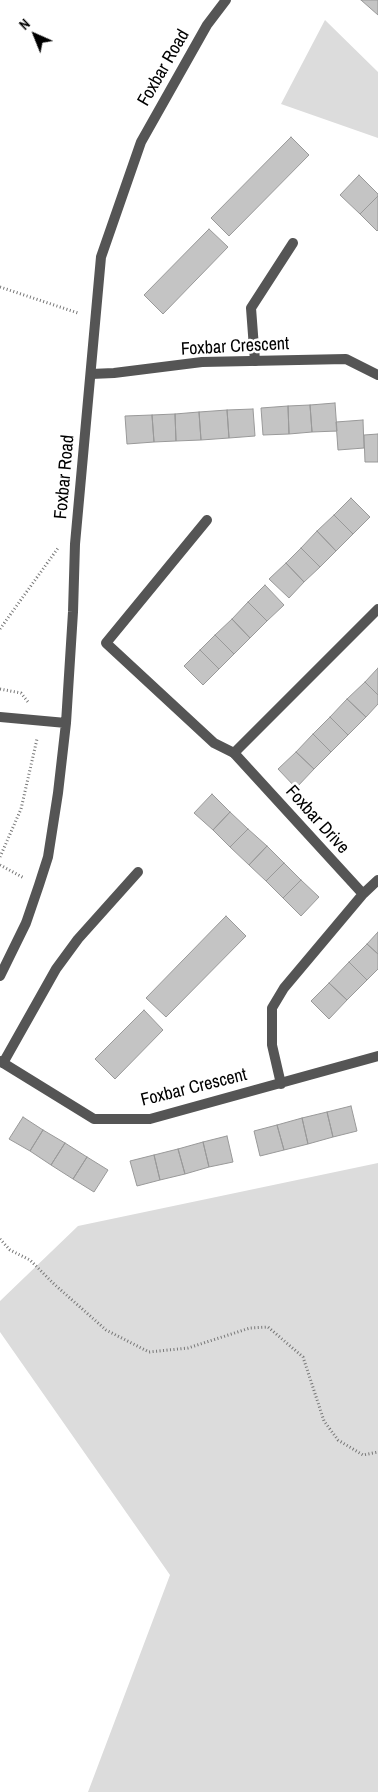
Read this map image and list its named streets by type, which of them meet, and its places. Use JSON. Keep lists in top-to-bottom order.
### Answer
{
  "streets": {
    "street": ["Foxbar Road", "Foxbar Crescent", "Foxbar Drive"]
  },
  "crossings": [
    ["Foxbar Road", "Foxbar Crescent"]
  ],
  "north": "top left"
}
